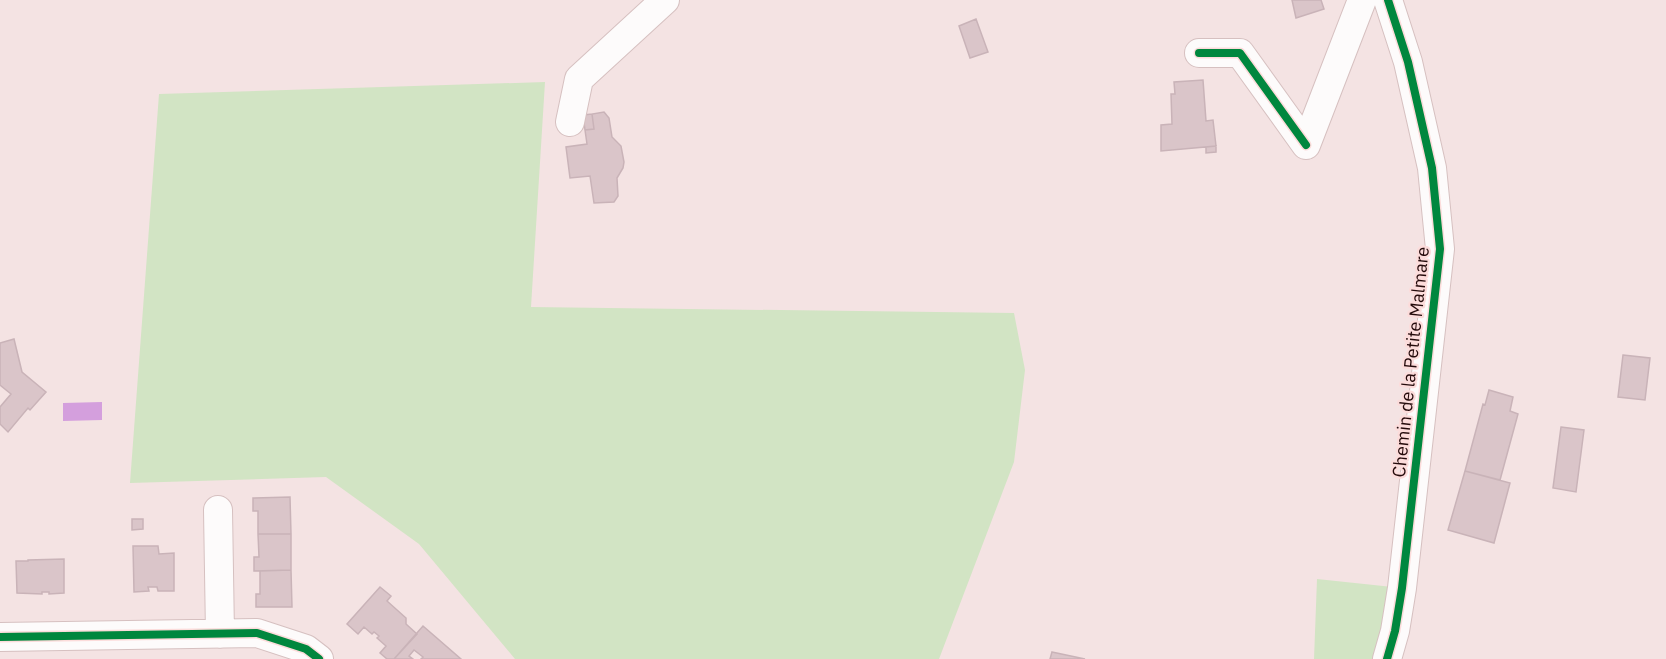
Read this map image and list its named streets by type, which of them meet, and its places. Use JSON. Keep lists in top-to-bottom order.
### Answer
{
  "streets": {
    "street": ["Chemin de la Petite Malmare"]
  }
}
